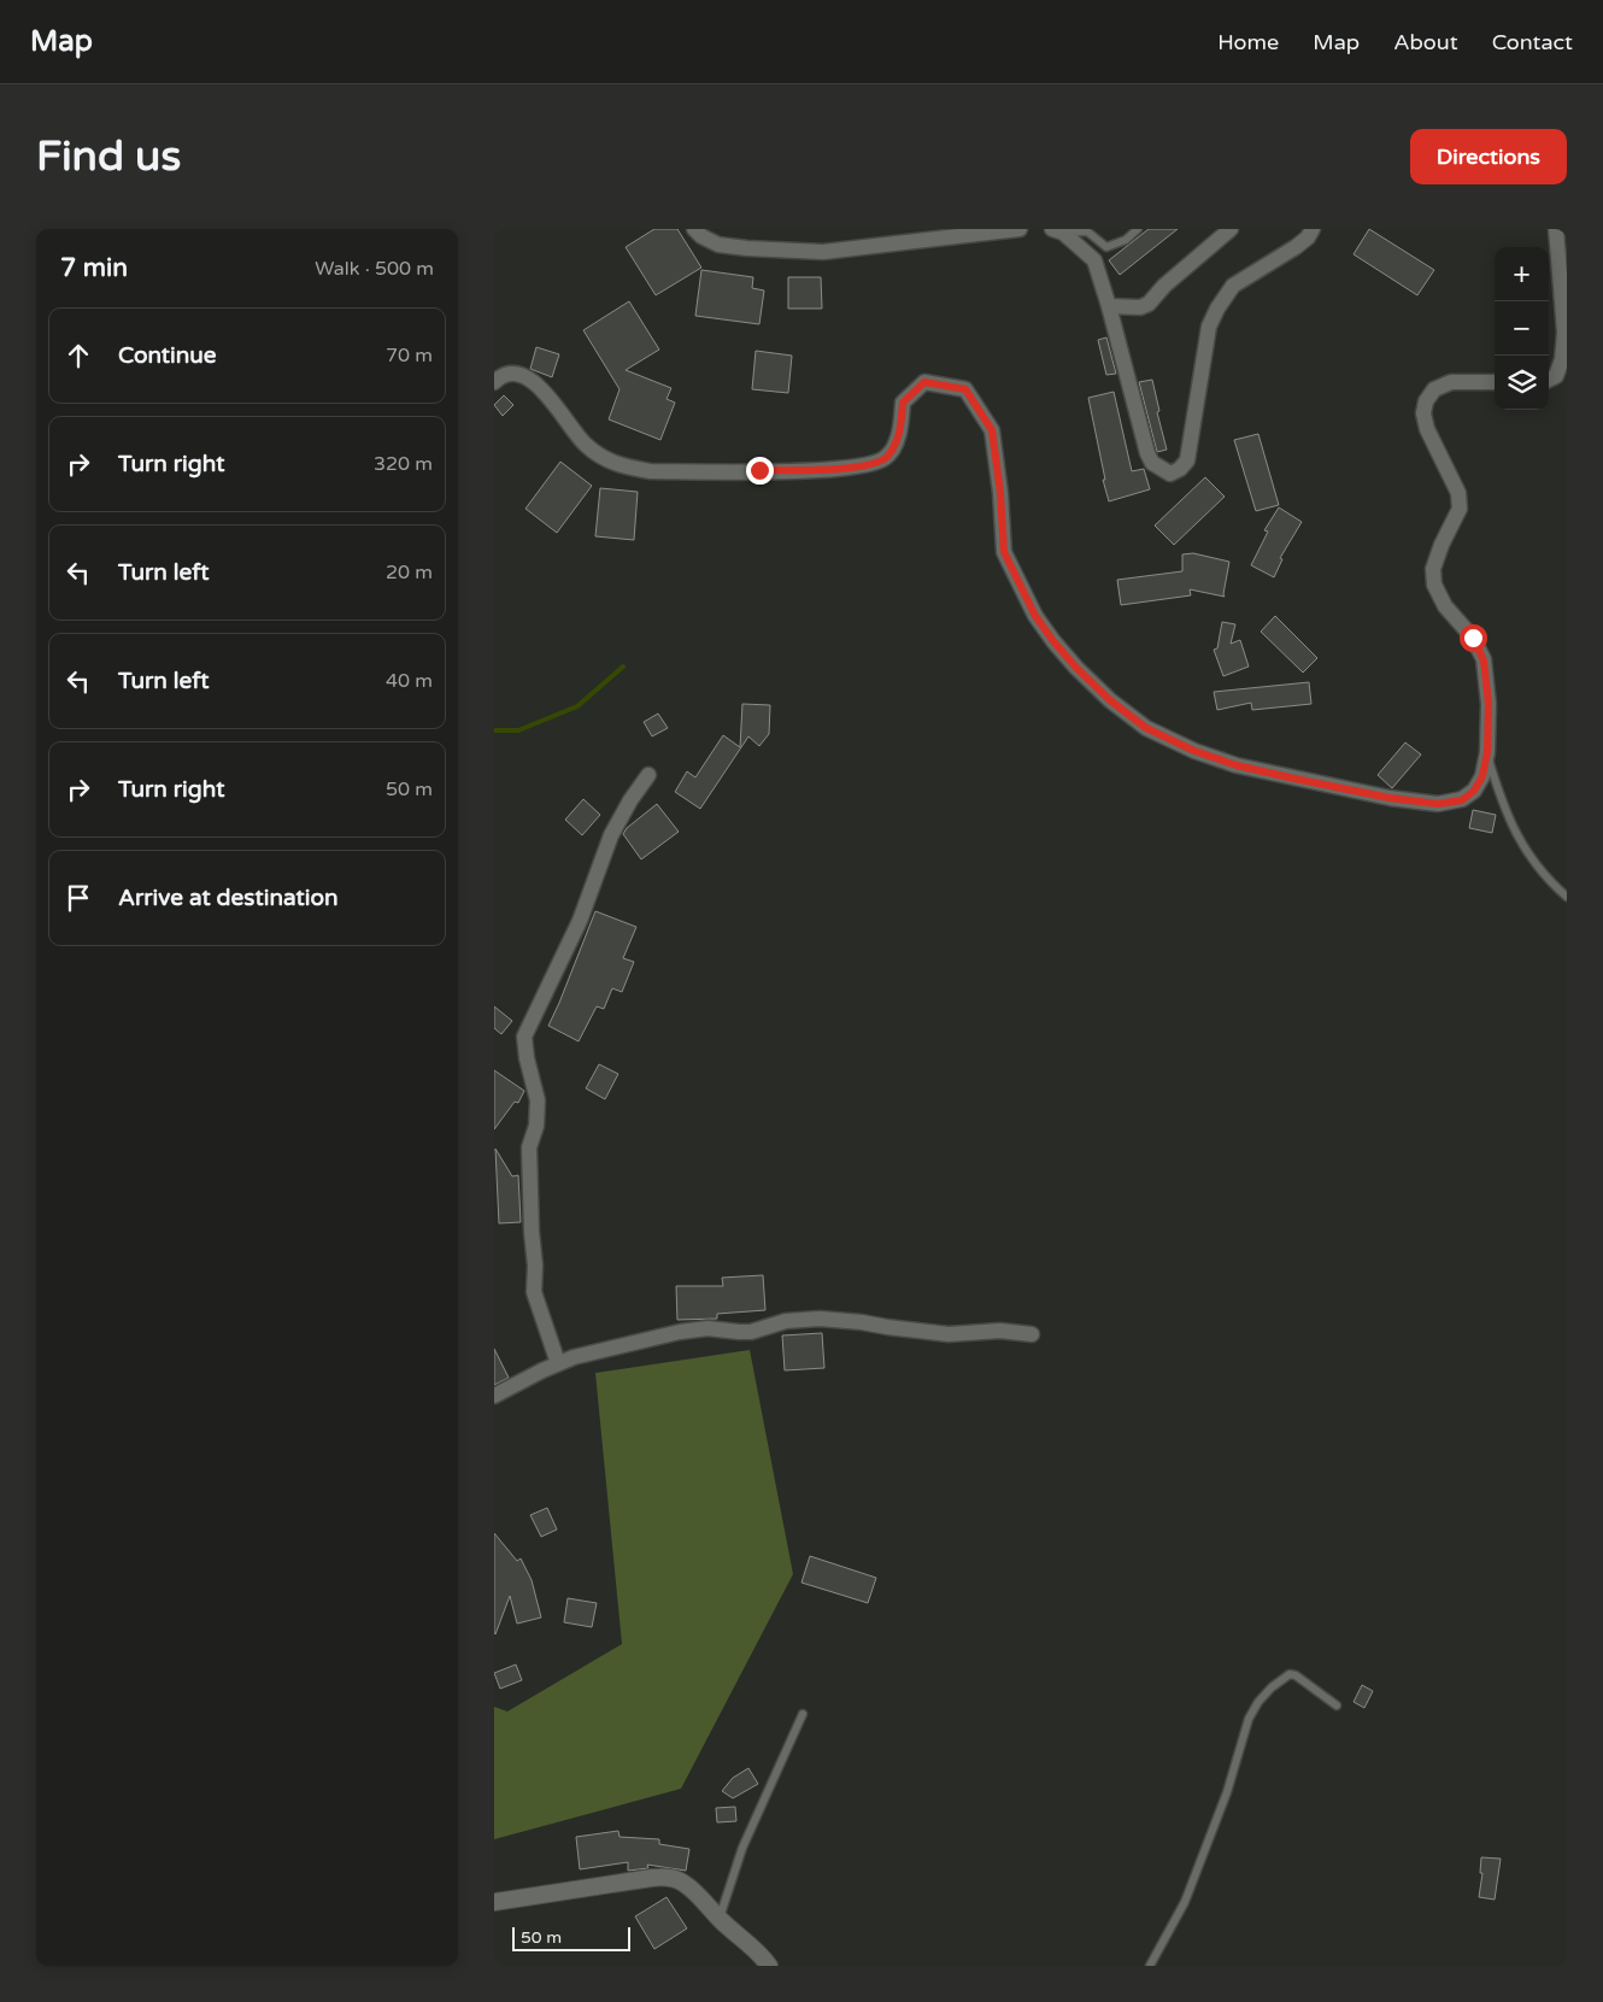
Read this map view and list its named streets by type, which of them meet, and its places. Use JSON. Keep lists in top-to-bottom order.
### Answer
{
  "scale_bar": "50 m",
  "page": {
    "header": "Map",
    "nav": [
      "Home",
      "Map",
      "About",
      "Contact"
    ],
    "buttons": "Directions",
    "title": "Find us",
    "heading": ["7 min", "Walk · 500 m"],
    "map_buttons": ["+", "−"],
    "list": [
      ["Continue", "70 m"],
      ["Turn right", "320 m"],
      ["Turn left", "20 m"],
      ["Turn left", "40 m"],
      ["Turn right", "50 m"],
      "Arrive at destination"
    ],
    "scale": "50 m"
  }
}
